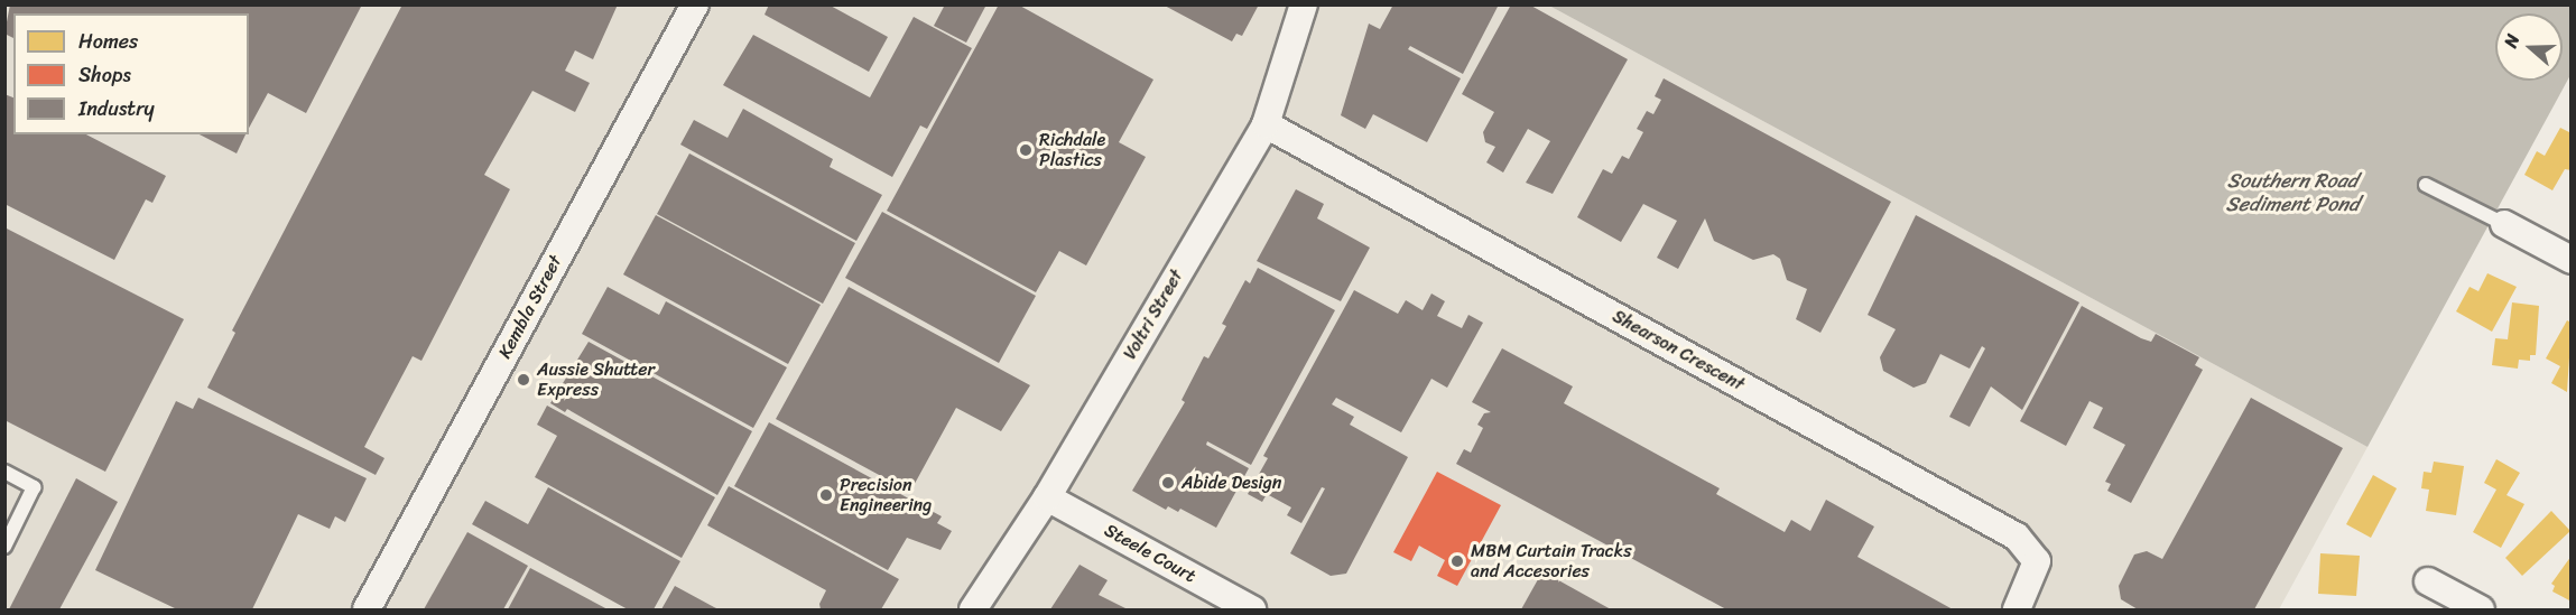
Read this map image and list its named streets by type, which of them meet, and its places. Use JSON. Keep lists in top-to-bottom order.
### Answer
{
  "streets": {
    "street": [
      "Kembla Street",
      "Voltri Street",
      "Shearson Crescent",
      "Steele Court"
    ]
  },
  "crossings": [
    ["Voltri Street", "Shearson Crescent"],
    ["Voltri Street", "Steele Court"]
  ],
  "water": ["Southern Road Sediment Pond"],
  "places": [
    "Richdale Plastics",
    "Aussie Shutter Express",
    "Abide Design",
    "Precision Engineering",
    "MBM Curtain Tracks and Accesories"
  ],
  "legend": ["Homes", "Shops", "Industry"],
  "north": "left"
}
